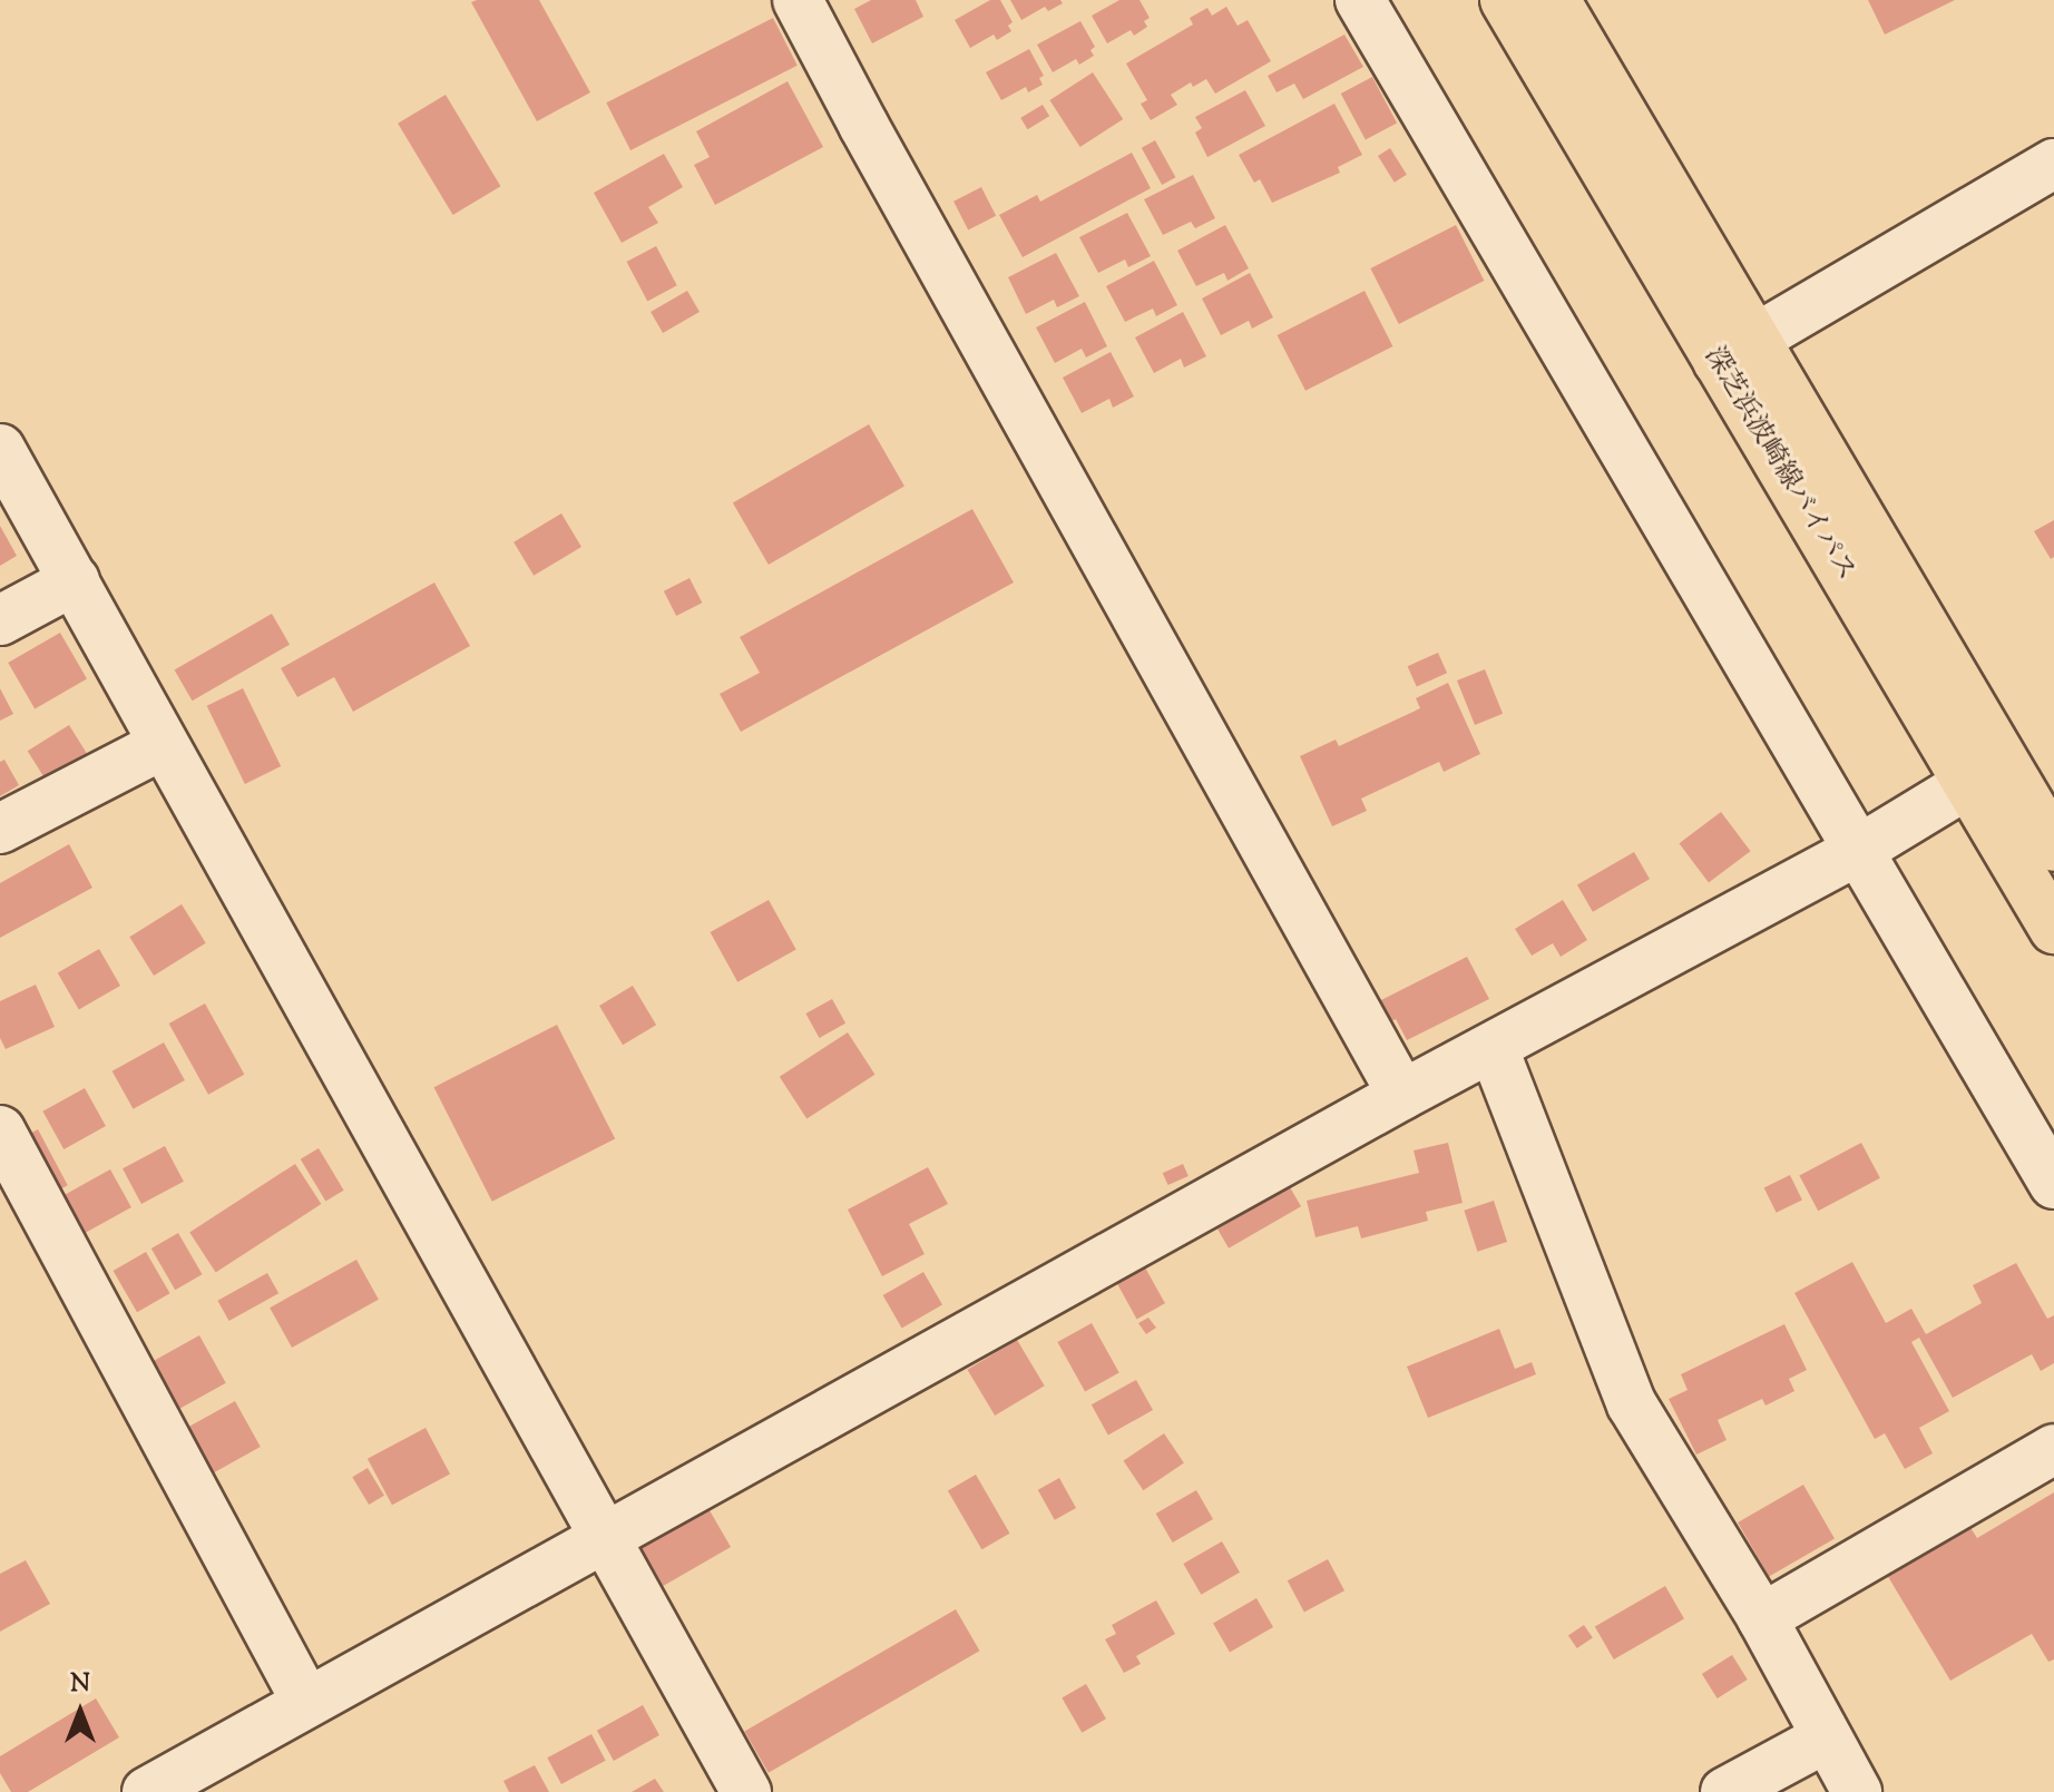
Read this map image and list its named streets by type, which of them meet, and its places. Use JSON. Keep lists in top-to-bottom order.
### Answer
{
  "streets": {
    "main road": ["深芝浜波崎線バイパス"]
  },
  "north": "top"
}
